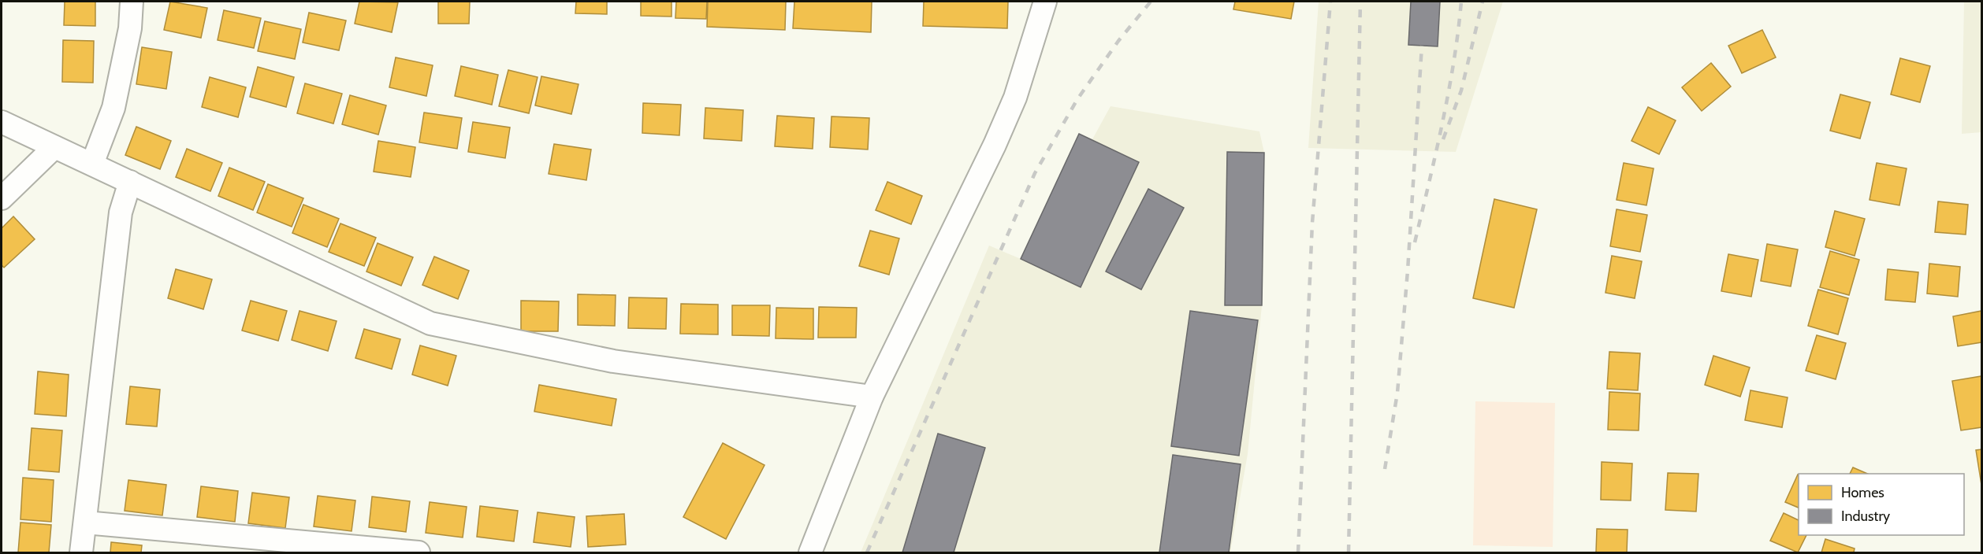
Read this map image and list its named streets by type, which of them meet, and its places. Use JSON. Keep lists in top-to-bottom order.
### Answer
{
  "legend": ["Homes", "Industry"]
}
